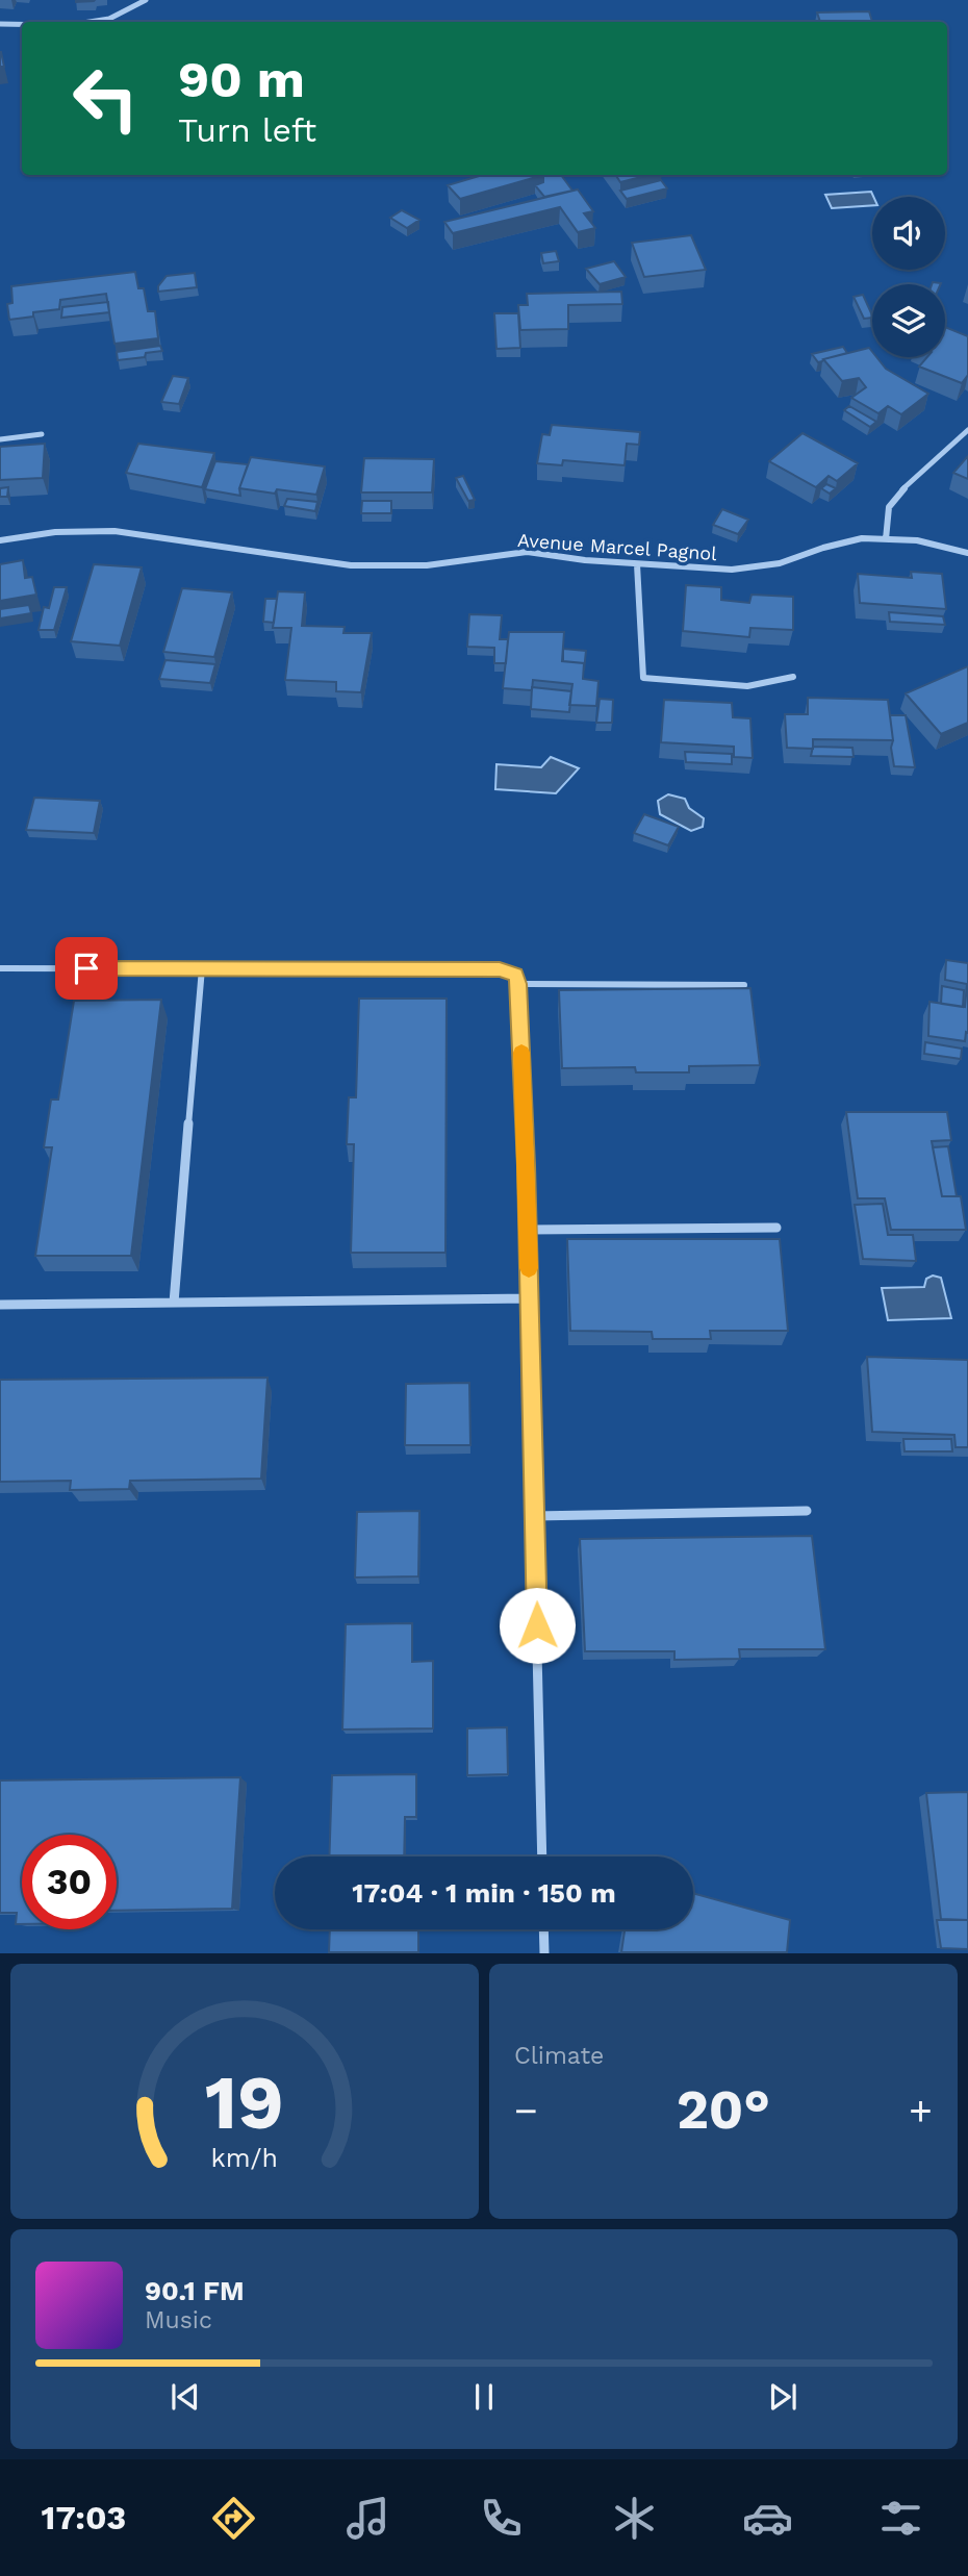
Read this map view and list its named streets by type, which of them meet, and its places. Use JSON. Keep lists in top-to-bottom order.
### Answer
{
  "streets": {
    "street": ["Avenue Marcel Pagnol"]
  },
  "page": {
    "turn": ["90 m", "Turn left"],
    "limit": "30",
    "trip": "17:04 · 1 min · 150 m",
    "tile": "Climate",
    "heat": ["−", "20°", "+"],
    "song": ["90.1 FM", "Music"],
    "tabs": "17:03",
    "gauge": ["19", "km/h"]
  }
}
